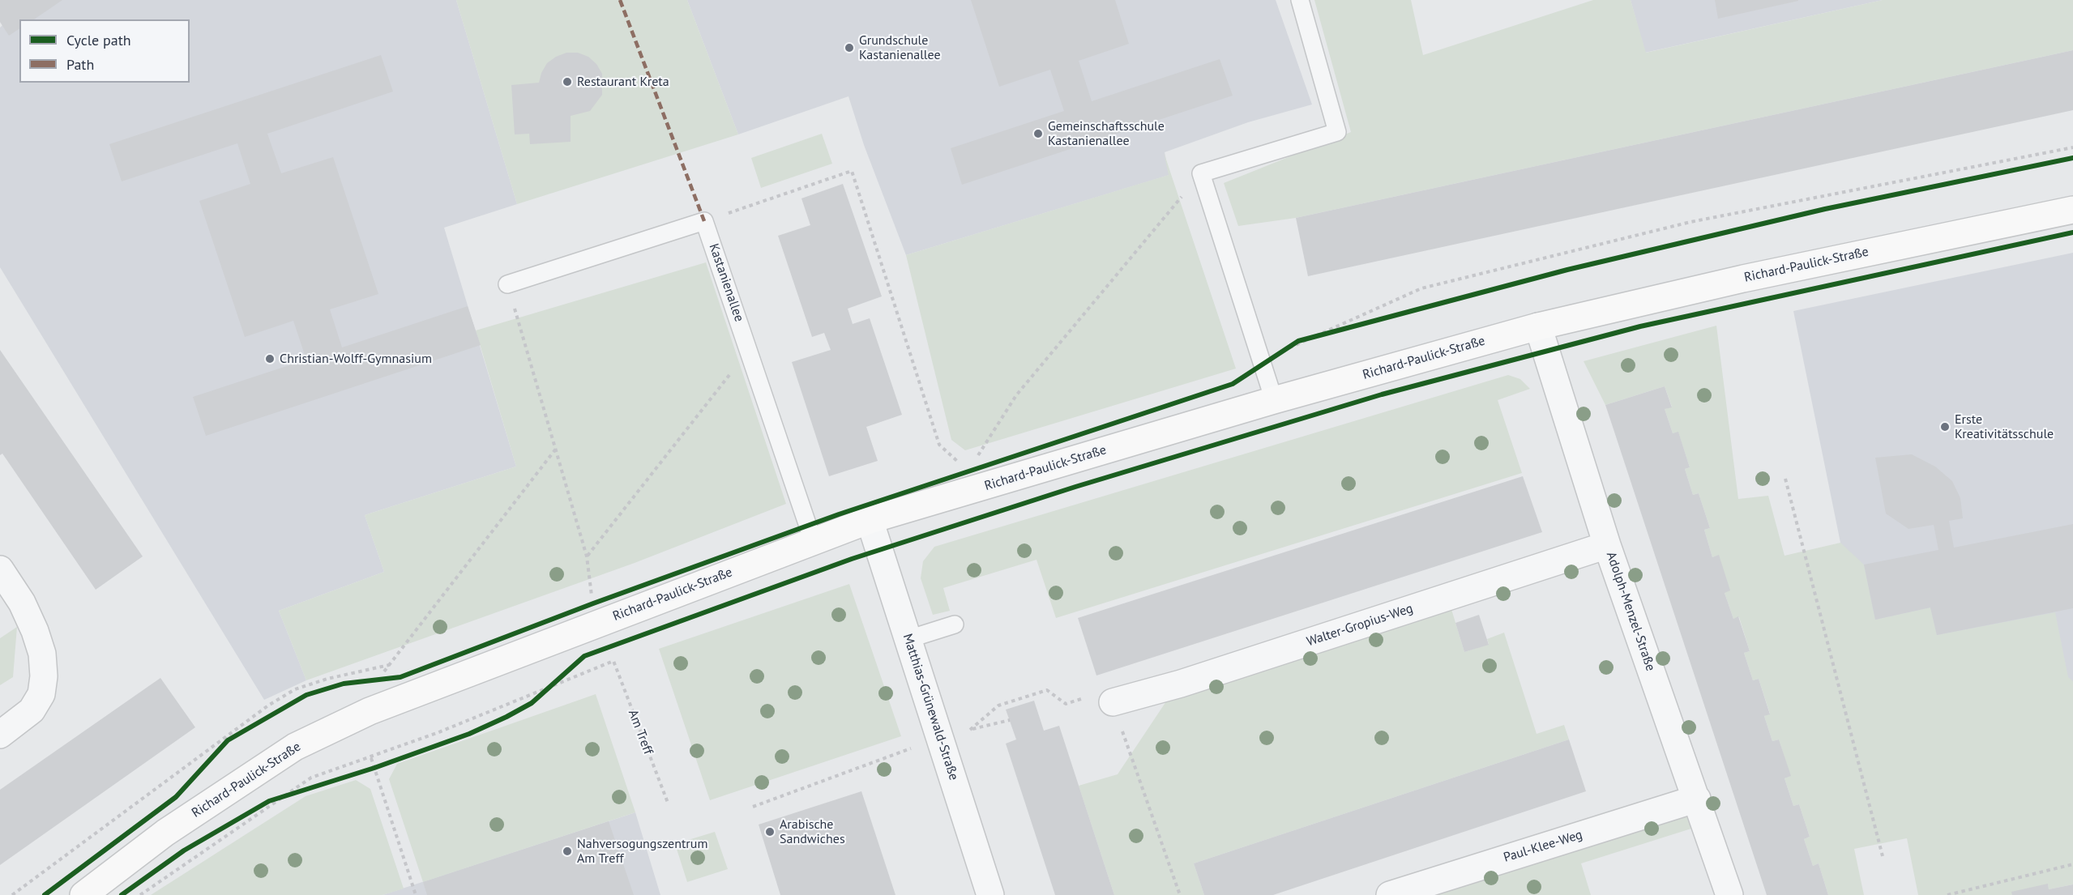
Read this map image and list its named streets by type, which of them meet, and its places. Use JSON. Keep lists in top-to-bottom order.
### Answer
{
  "streets": {
    "street": [
      "Richard-Paulick-Straße",
      "Adolph-Menzel-Straße",
      "Walter-Gropius-Weg",
      "Matthias-Grünewald-Straße",
      "Paul-Klee-Weg"
    ],
    "lane": ["Kastanienallee"],
    "path": ["Am Treff"]
  },
  "crossings": [
    ["Richard-Paulick-Straße", "Kastanienallee"],
    ["Richard-Paulick-Straße", "Adolph-Menzel-Straße"],
    ["Richard-Paulick-Straße", "Matthias-Grünewald-Straße"],
    ["Adolph-Menzel-Straße", "Walter-Gropius-Weg"],
    ["Adolph-Menzel-Straße", "Paul-Klee-Weg"]
  ],
  "places": [
    "Grundschule Kastanienallee",
    "Restaurant Kreta",
    "Gemeinschaftsschule Kastanienallee",
    "Christian-Wolff-Gymnasium",
    "Erste Kreativitätsschule",
    "Arabische Sandwiches",
    "Nahversogungszentrum Am Treff"
  ],
  "legend": ["Cycle path", "Path"]
}
